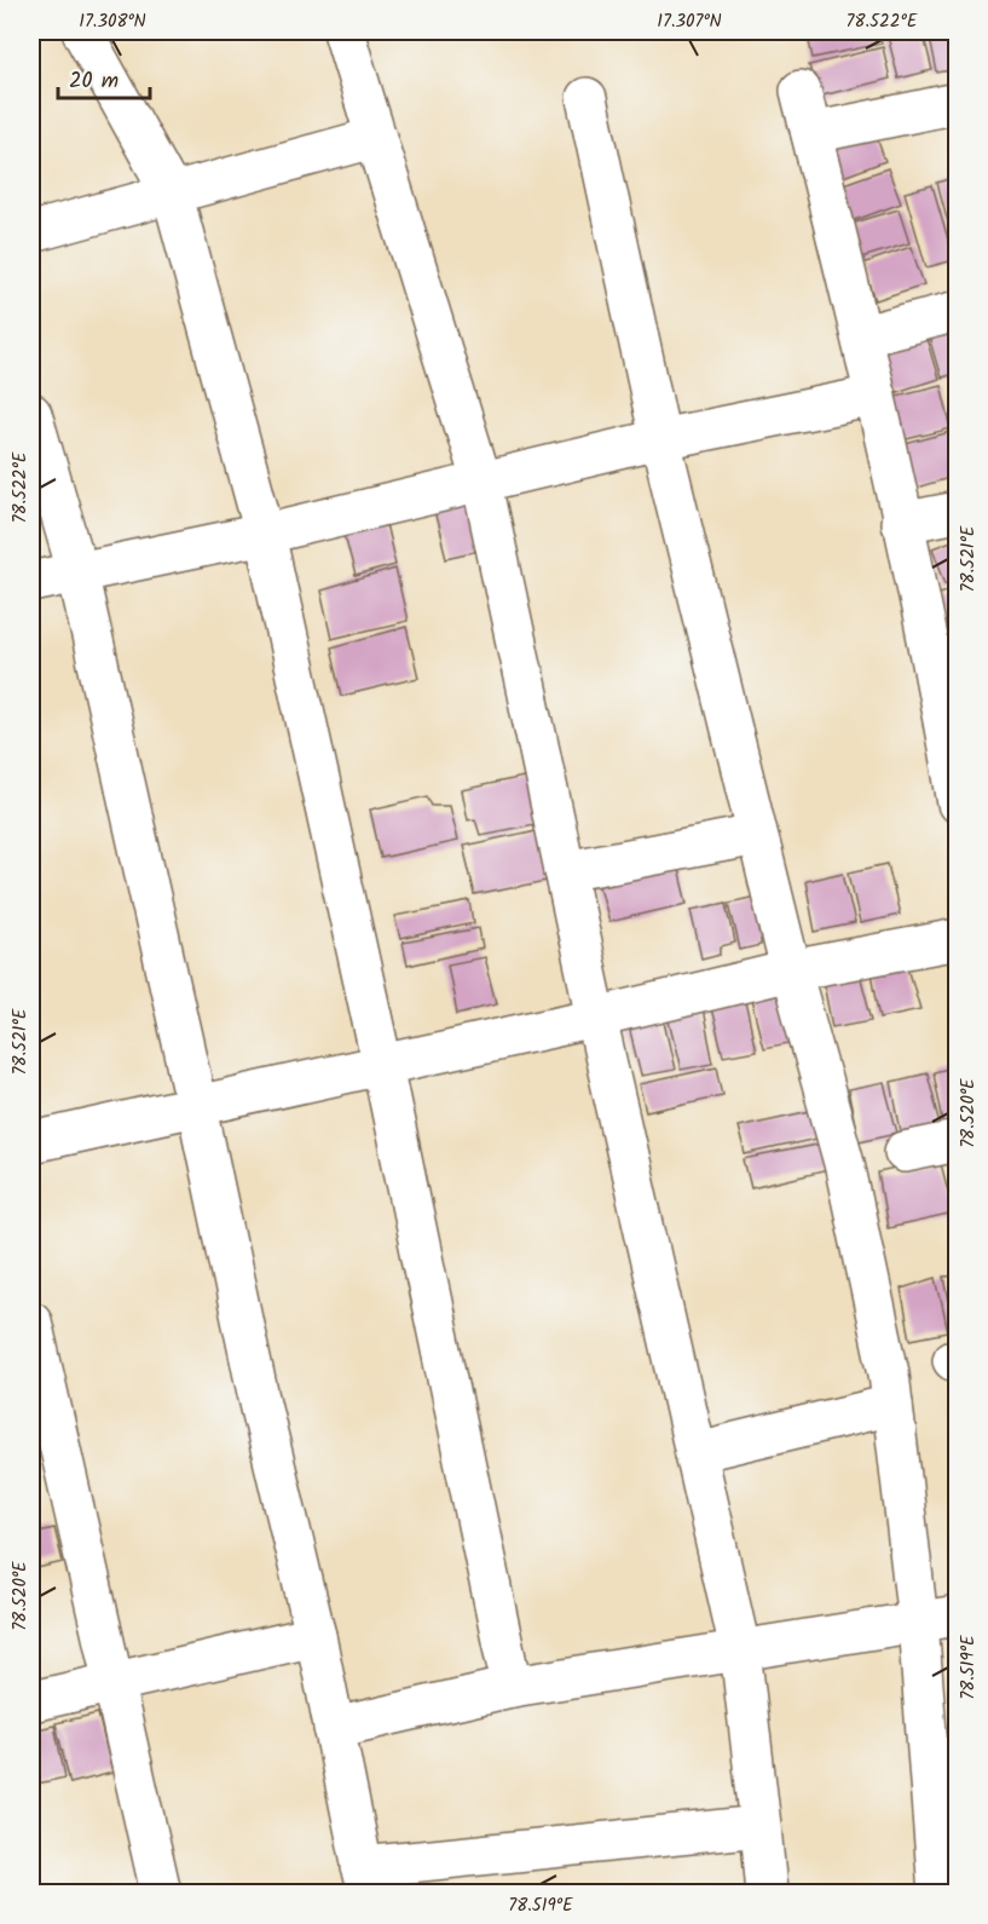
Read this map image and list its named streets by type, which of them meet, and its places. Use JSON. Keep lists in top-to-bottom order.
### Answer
{
  "scale_bar": "20 m",
  "coordinates": [
    "17.308°N",
    "17.307°N",
    "78.522°E",
    "78.521°E",
    "78.520°E",
    "78.519°E"
  ]
}
